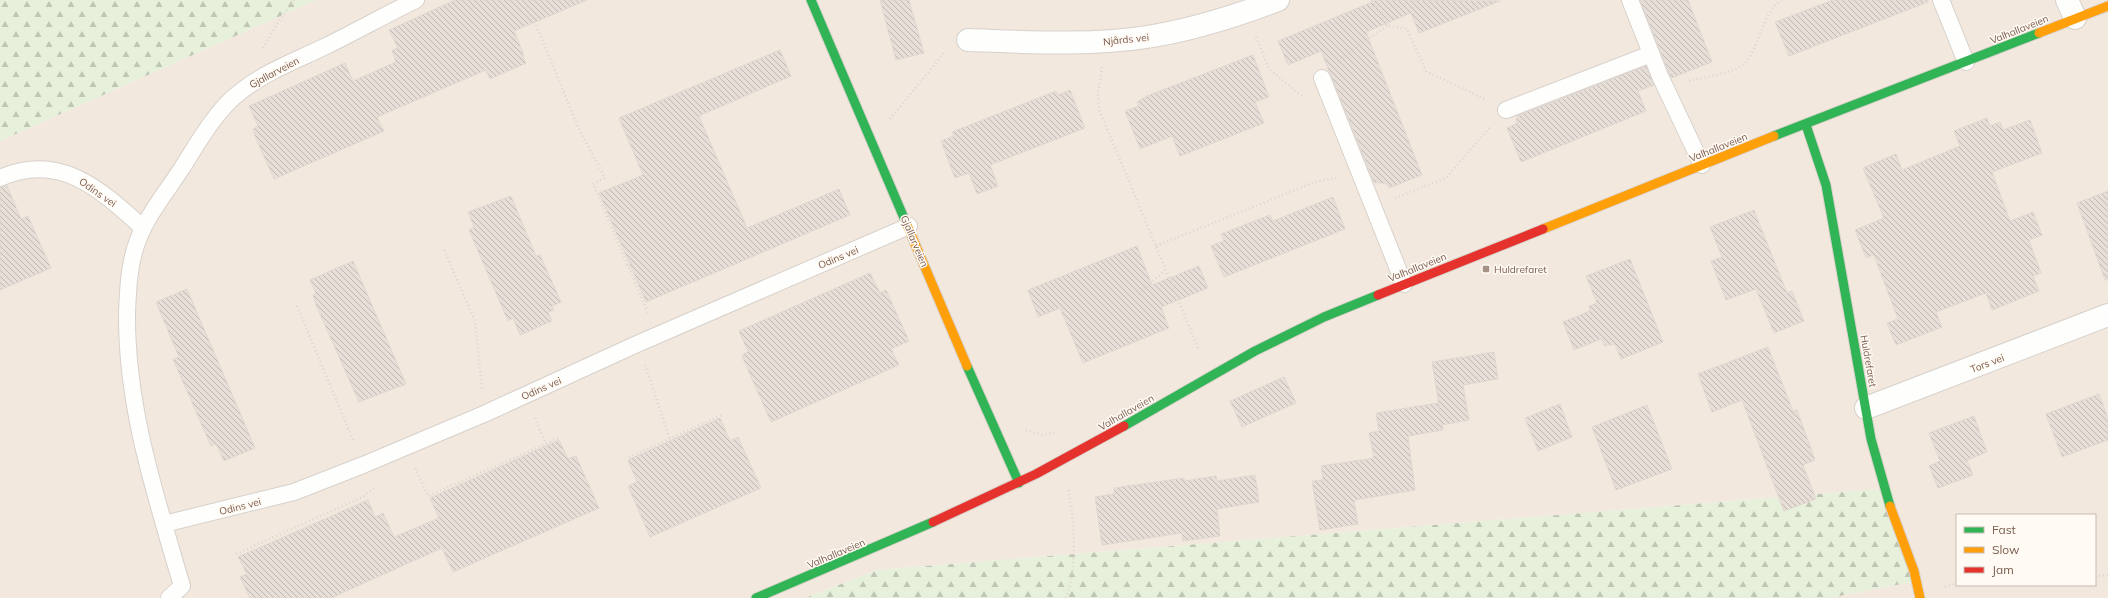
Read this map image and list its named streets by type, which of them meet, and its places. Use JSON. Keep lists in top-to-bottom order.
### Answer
{
  "streets": {
    "street": [
      "Valhallaveien",
      "Njårds vei",
      "Gjallarveien",
      "Huldrefaret",
      "Tors vei"
    ],
    "lane": ["Odins vei"]
  },
  "crossings": [
    ["Valhallaveien", "Gjallarveien"],
    ["Valhallaveien", "Huldrefaret"],
    ["Gjallarveien", "Odins vei"],
    ["Huldrefaret", "Tors vei"]
  ],
  "places": {
    "transit": ["Huldrefaret"]
  },
  "legend": ["Fast", "Slow", "Jam"]
}
